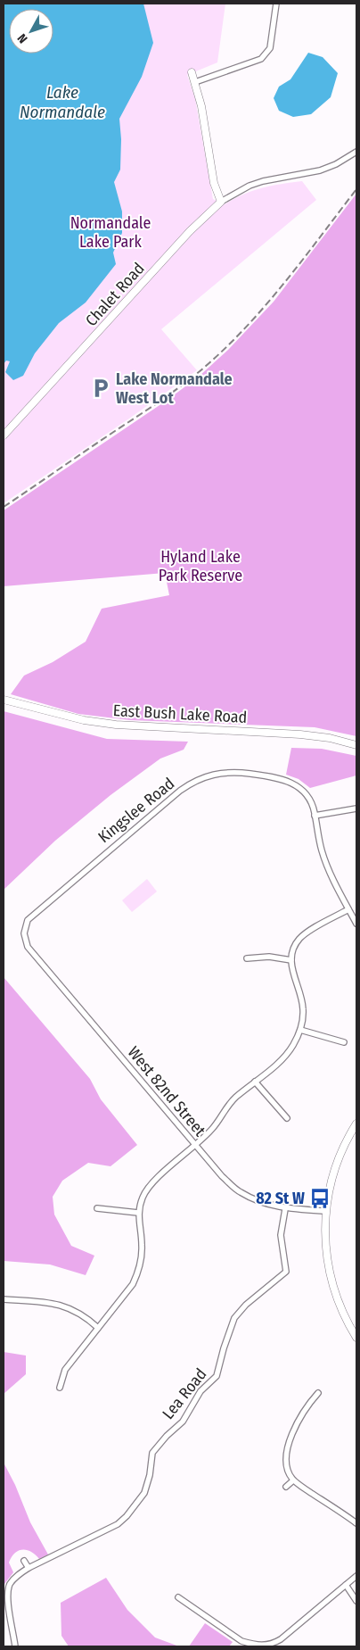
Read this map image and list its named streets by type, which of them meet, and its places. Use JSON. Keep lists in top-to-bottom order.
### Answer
{
  "streets": {
    "street": [
      "Chalet Road",
      "East Bush Lake Road",
      "Kingslee Road",
      "West 82nd Street",
      "Lea Road"
    ]
  },
  "crossings": [
    ["Kingslee Road", "West 82nd Street"],
    ["West 82nd Street", "Lea Road"]
  ],
  "water": ["Lake Normandale"],
  "parks": ["Normandale Lake Park", "Hyland Lake Park Reserve"],
  "places": {
    "parking": ["Lake Normandale West Lot"],
    "bus stop": ["82 St W"]
  },
  "north": "bottom left"
}
